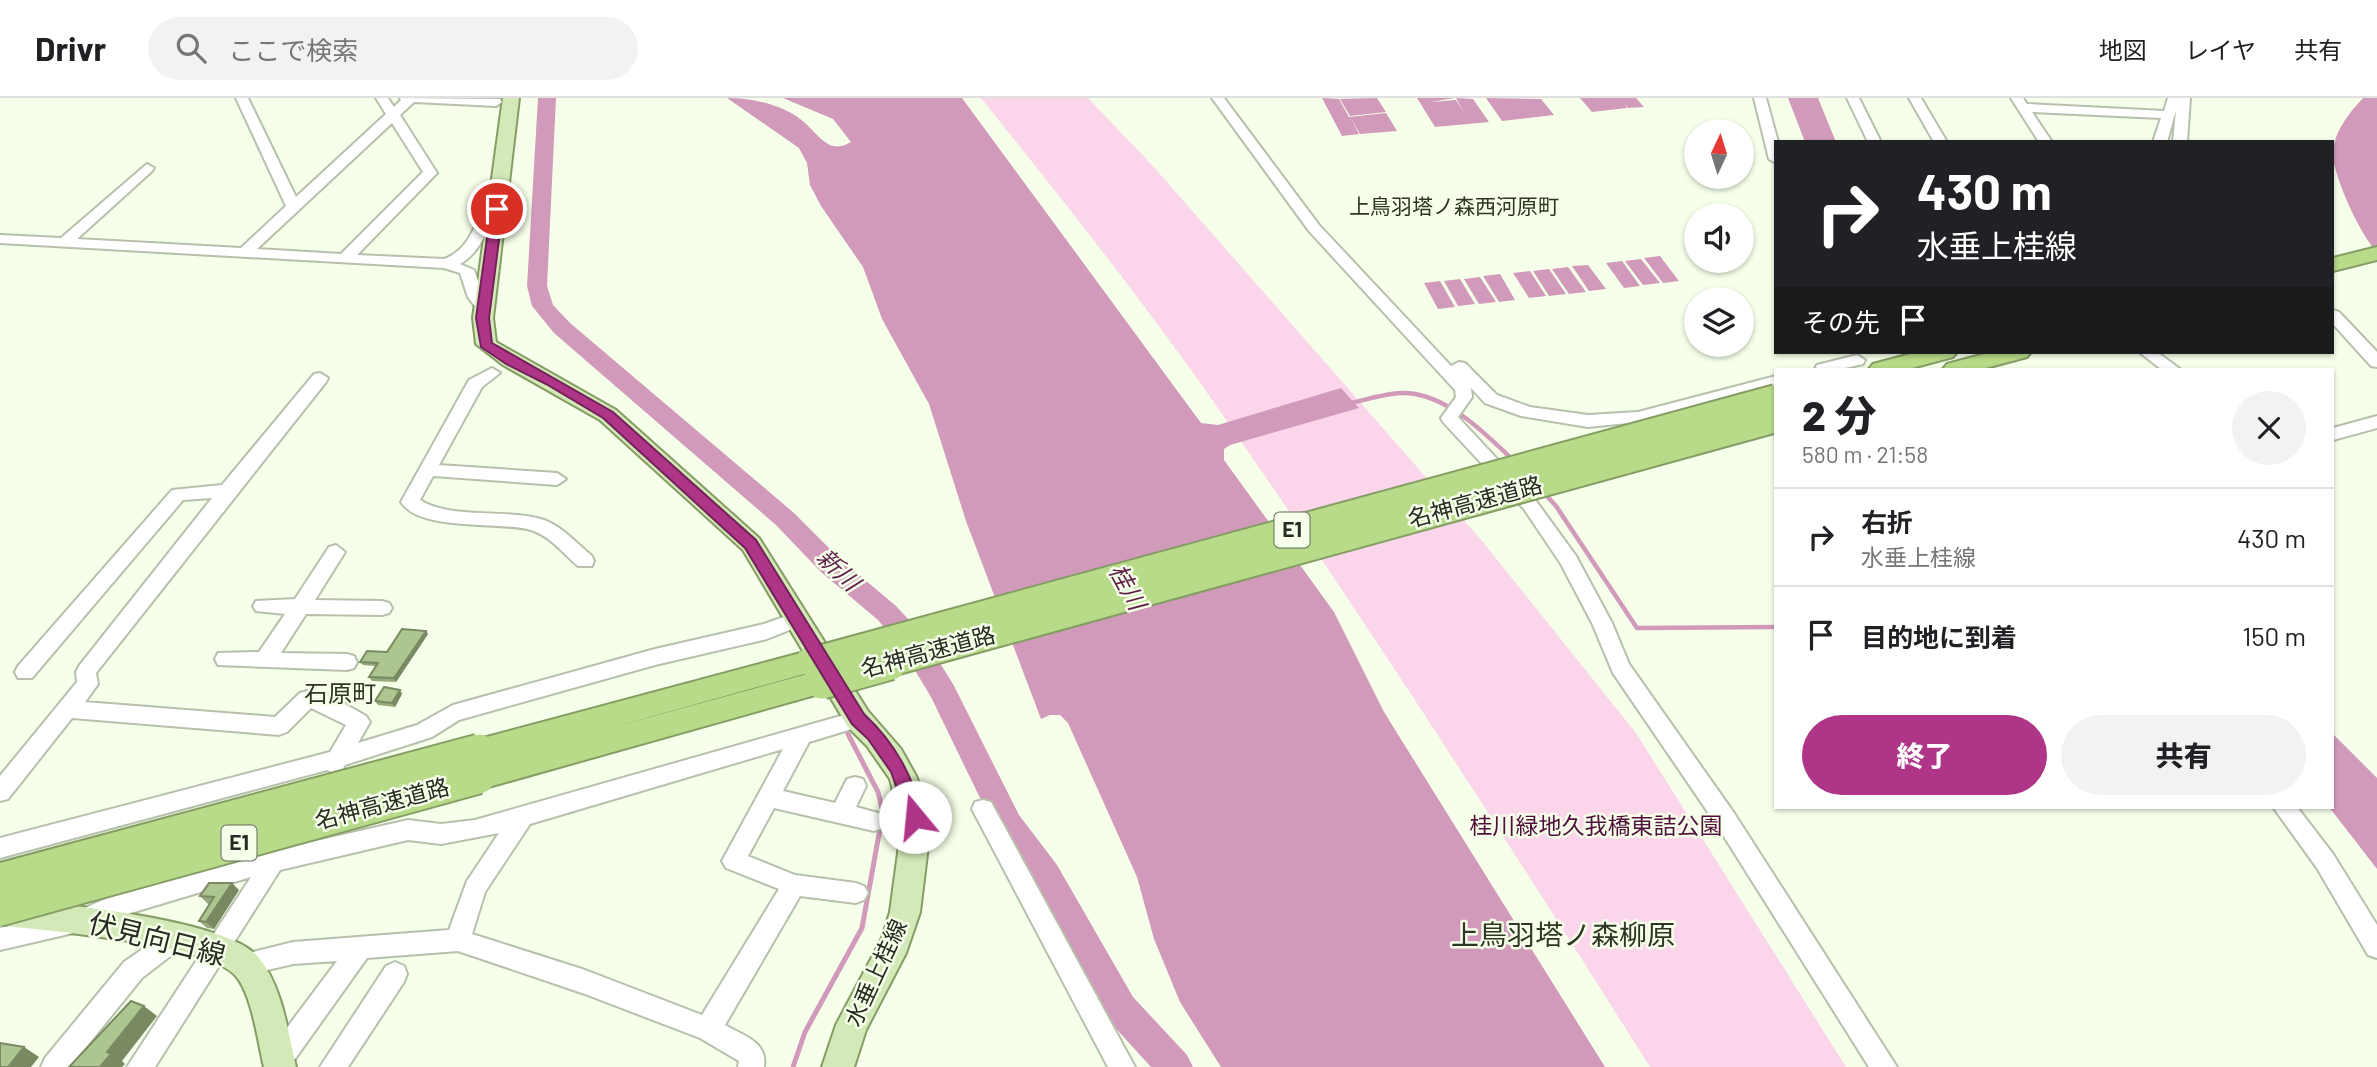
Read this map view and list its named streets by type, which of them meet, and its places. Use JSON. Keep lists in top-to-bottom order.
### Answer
{
  "streets": {
    "highway": ["名神高速道路", "E1"],
    "main road": ["伏見向日線", "水垂上桂線"]
  },
  "crossings": [
    ["名神高速道路", "伏見向日線"]
  ],
  "districts": ["上鳥羽塔ノ森西河原町", "石原町", "上鳥羽塔ノ森柳原"],
  "water": ["新川", "桂川"],
  "parks": ["桂川緑地久我橋東詰公園"],
  "north": "top",
  "page": {
    "header": "Drivr",
    "search": "ここで検索",
    "nav": ["地図", "レイヤ", "共有"],
    "turn": ["430 m", "水垂上桂線"],
    "then": "その先",
    "heading": ["2 分", "580 m · 21:58"],
    "list": [
      {
        "name": "右折",
        "note": "水垂上桂線",
        "value": "430 m"
      },
      {
        "name": "目的地に到着",
        "value": "150 m"
      }
    ],
    "buttons": ["終了", "共有"]
  }
}
